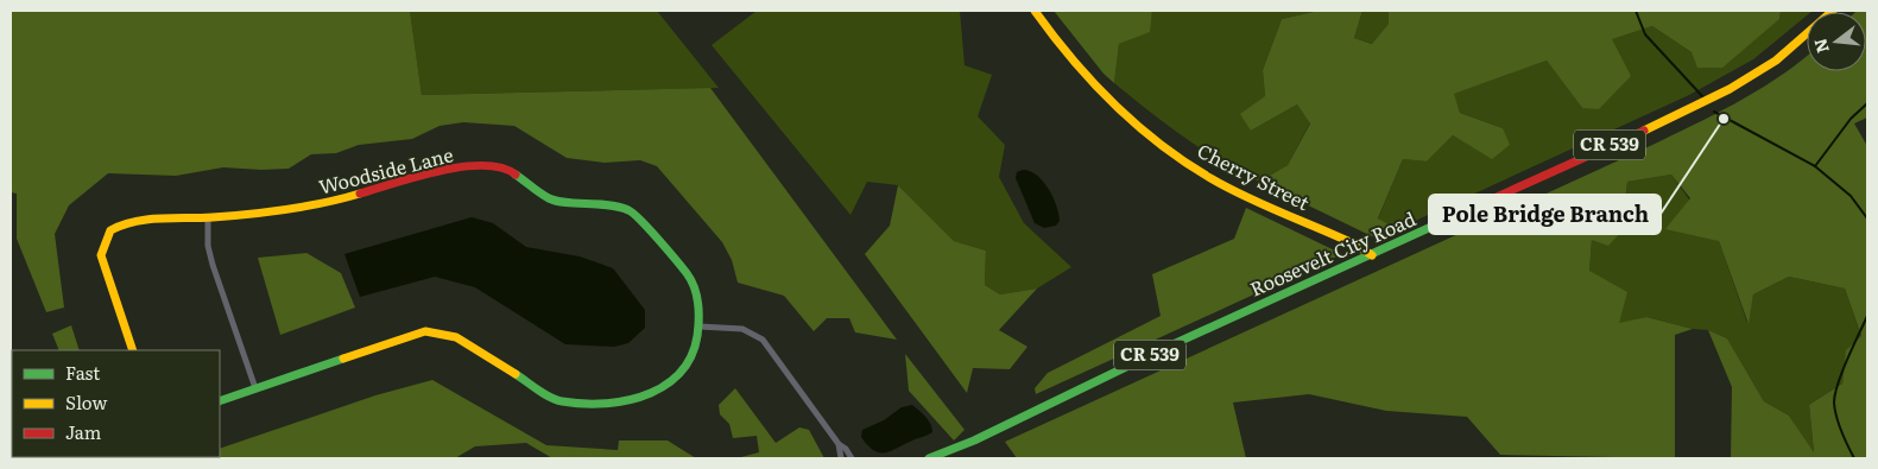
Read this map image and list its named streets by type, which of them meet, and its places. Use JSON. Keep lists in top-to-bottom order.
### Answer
{
  "streets": {
    "street": [
      "CR 539",
      "Woodside Lane",
      "Cherry Street",
      "Roosevelt City Road"
    ]
  },
  "crossings": [
    ["Cherry Street", "Roosevelt City Road"]
  ],
  "places": ["Pole Bridge Branch"],
  "legend": ["Fast", "Slow", "Jam"],
  "north": "left"
}
